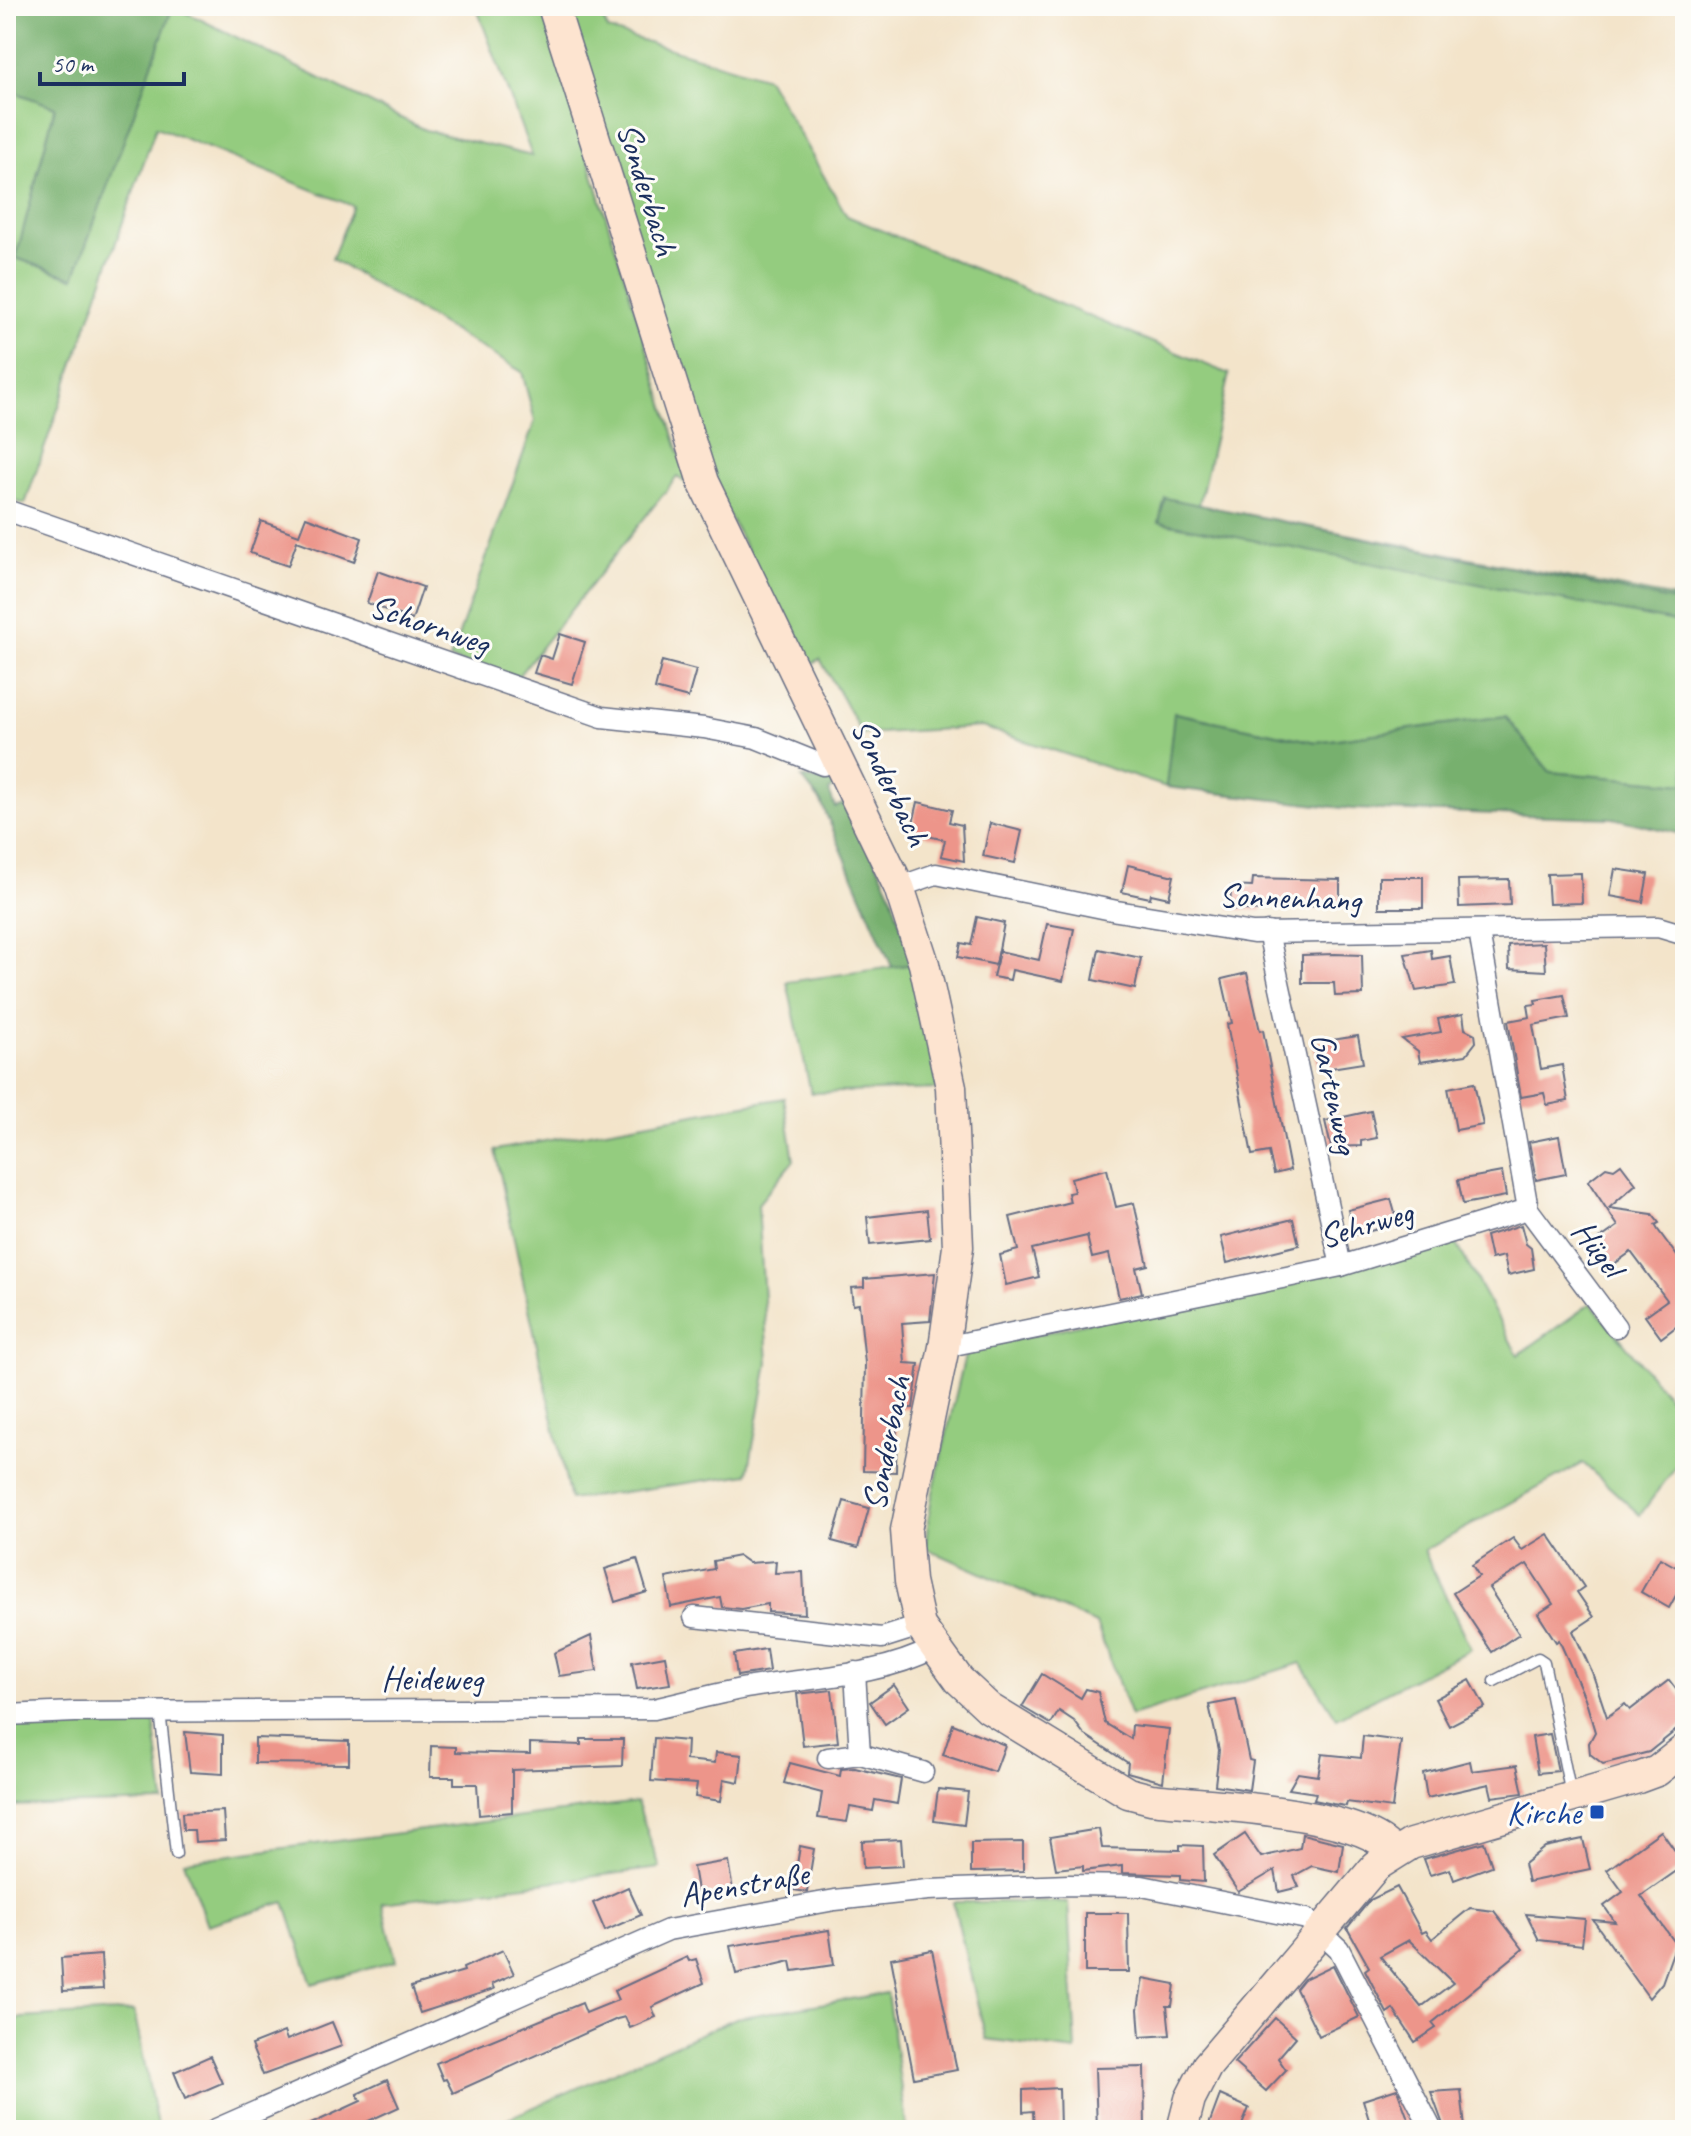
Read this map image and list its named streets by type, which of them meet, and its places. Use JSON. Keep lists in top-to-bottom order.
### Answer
{
  "streets": {
    "street": [
      "Sonderbach",
      "Schornweg",
      "Sonnenhang",
      "Gartenweg",
      "Sehrweg",
      "Hügel",
      "Heideweg",
      "Apenstraße"
    ]
  },
  "crossings": [
    ["Sonderbach", "Schornweg"],
    ["Sonderbach", "Sonnenhang"],
    ["Sonderbach", "Sehrweg"],
    ["Sonderbach", "Heideweg"],
    ["Sonnenhang", "Gartenweg"],
    ["Gartenweg", "Sehrweg"],
    ["Sehrweg", "Hügel"]
  ],
  "places": {
    "transit": ["Kirche"]
  },
  "scale_bar": "50 m"
}
